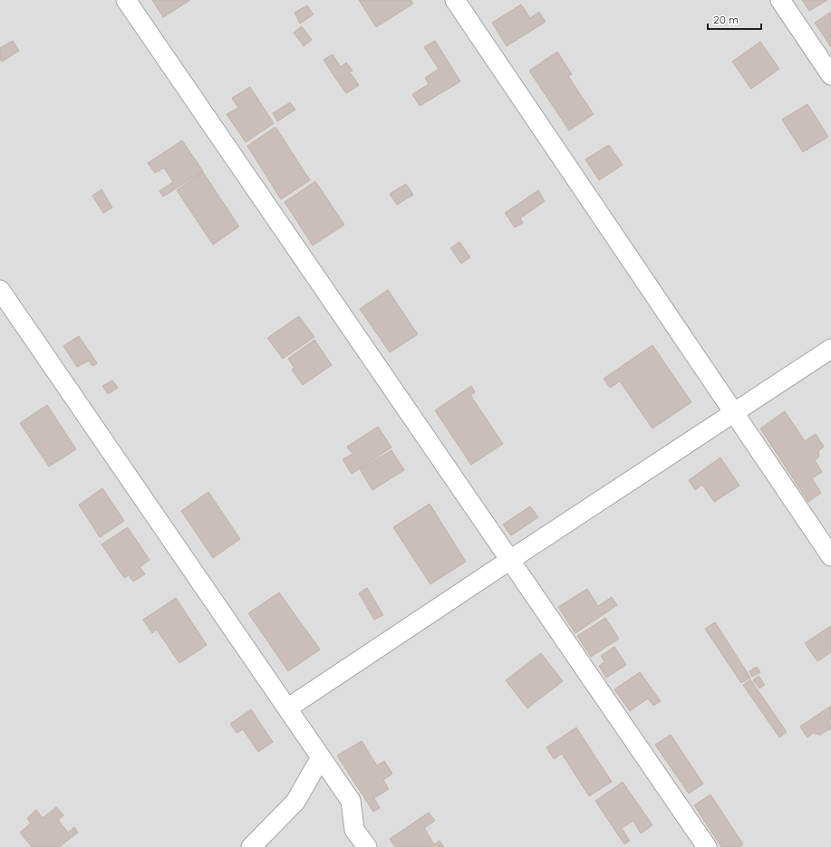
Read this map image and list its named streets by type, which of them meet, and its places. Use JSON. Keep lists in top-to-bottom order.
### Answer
{
  "scale_bar": "20 m"
}
